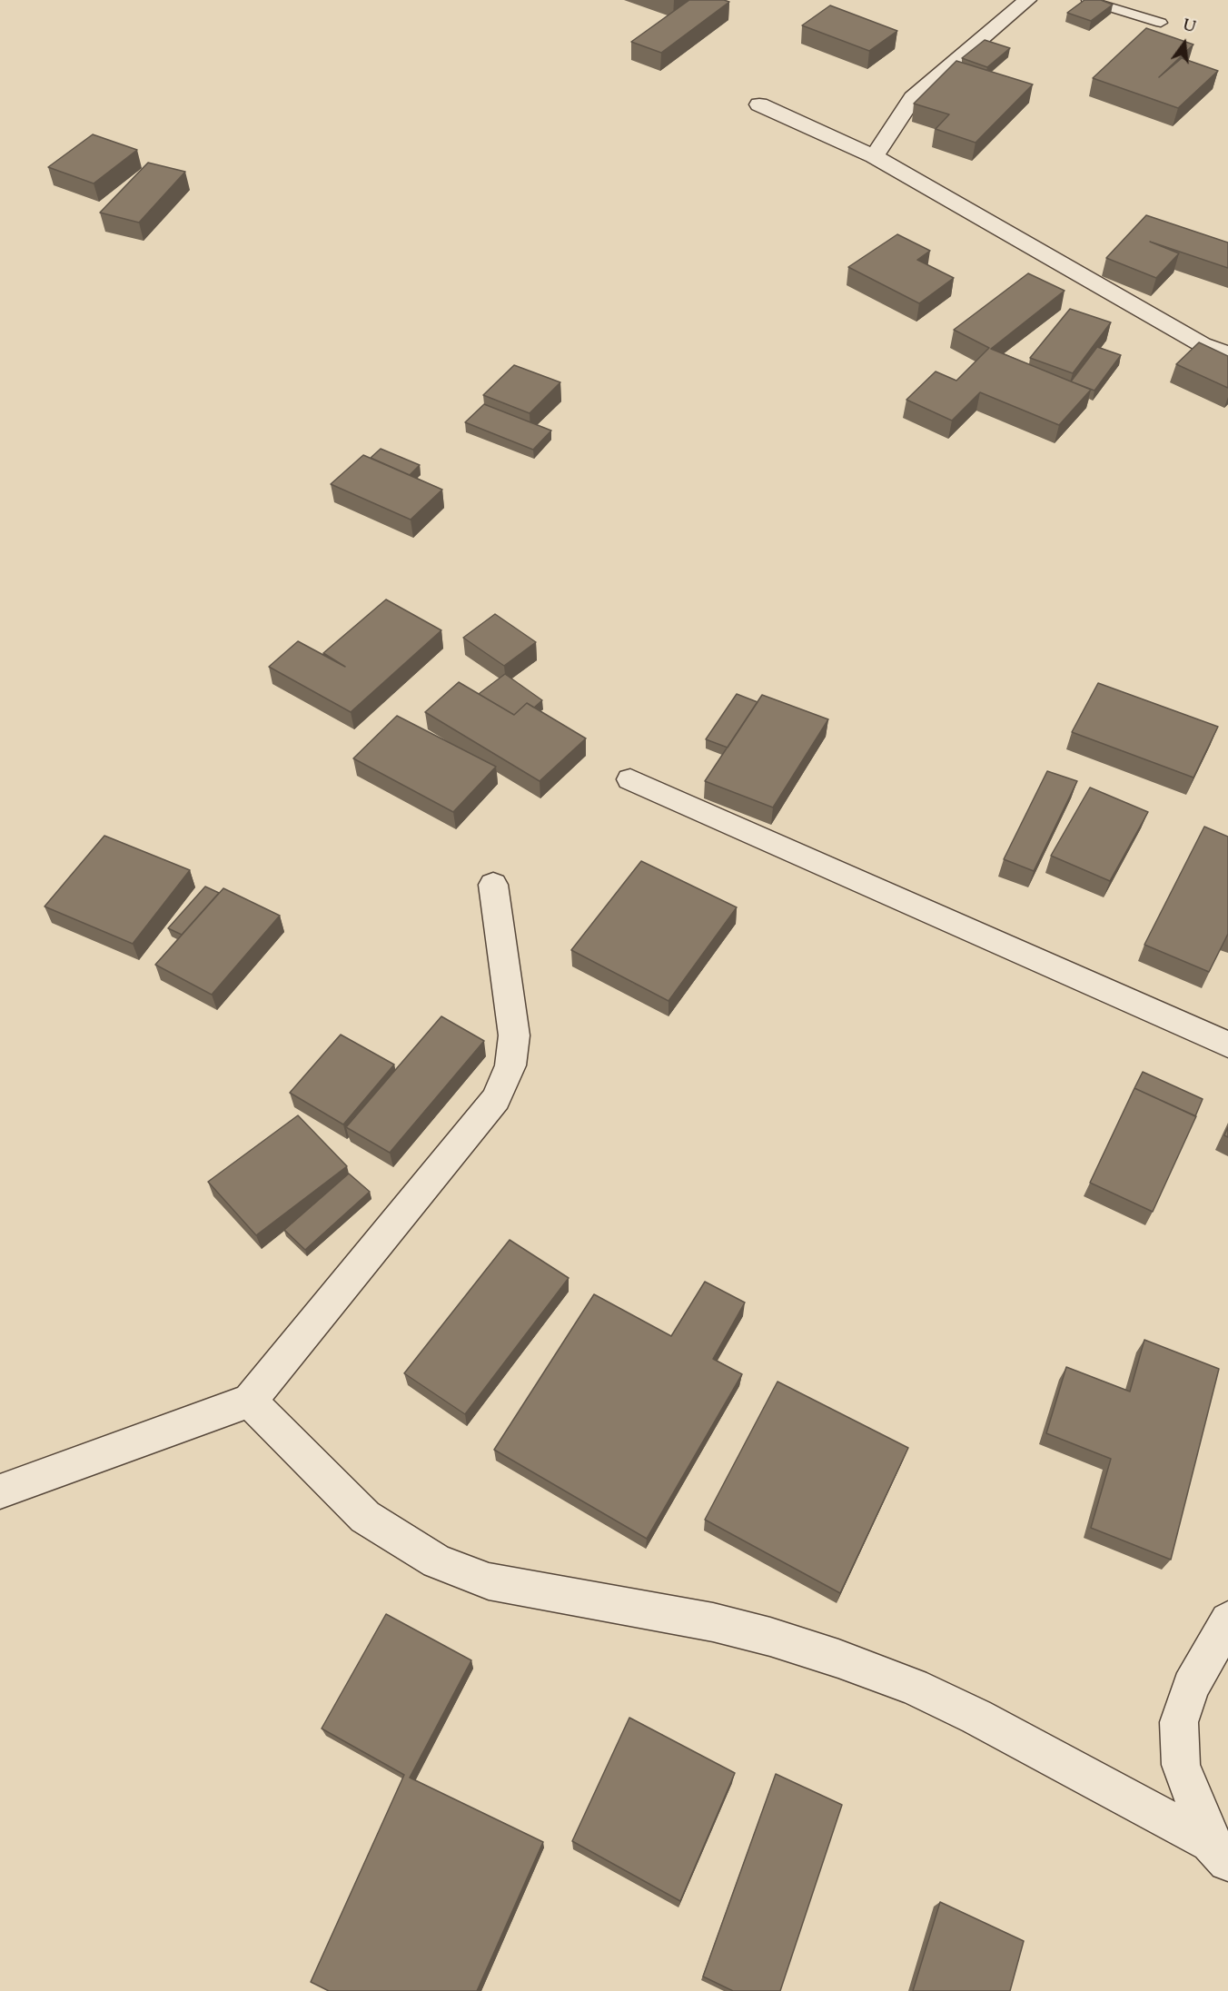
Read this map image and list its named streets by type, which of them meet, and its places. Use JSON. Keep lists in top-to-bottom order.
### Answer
{
  "north": "top"
}
